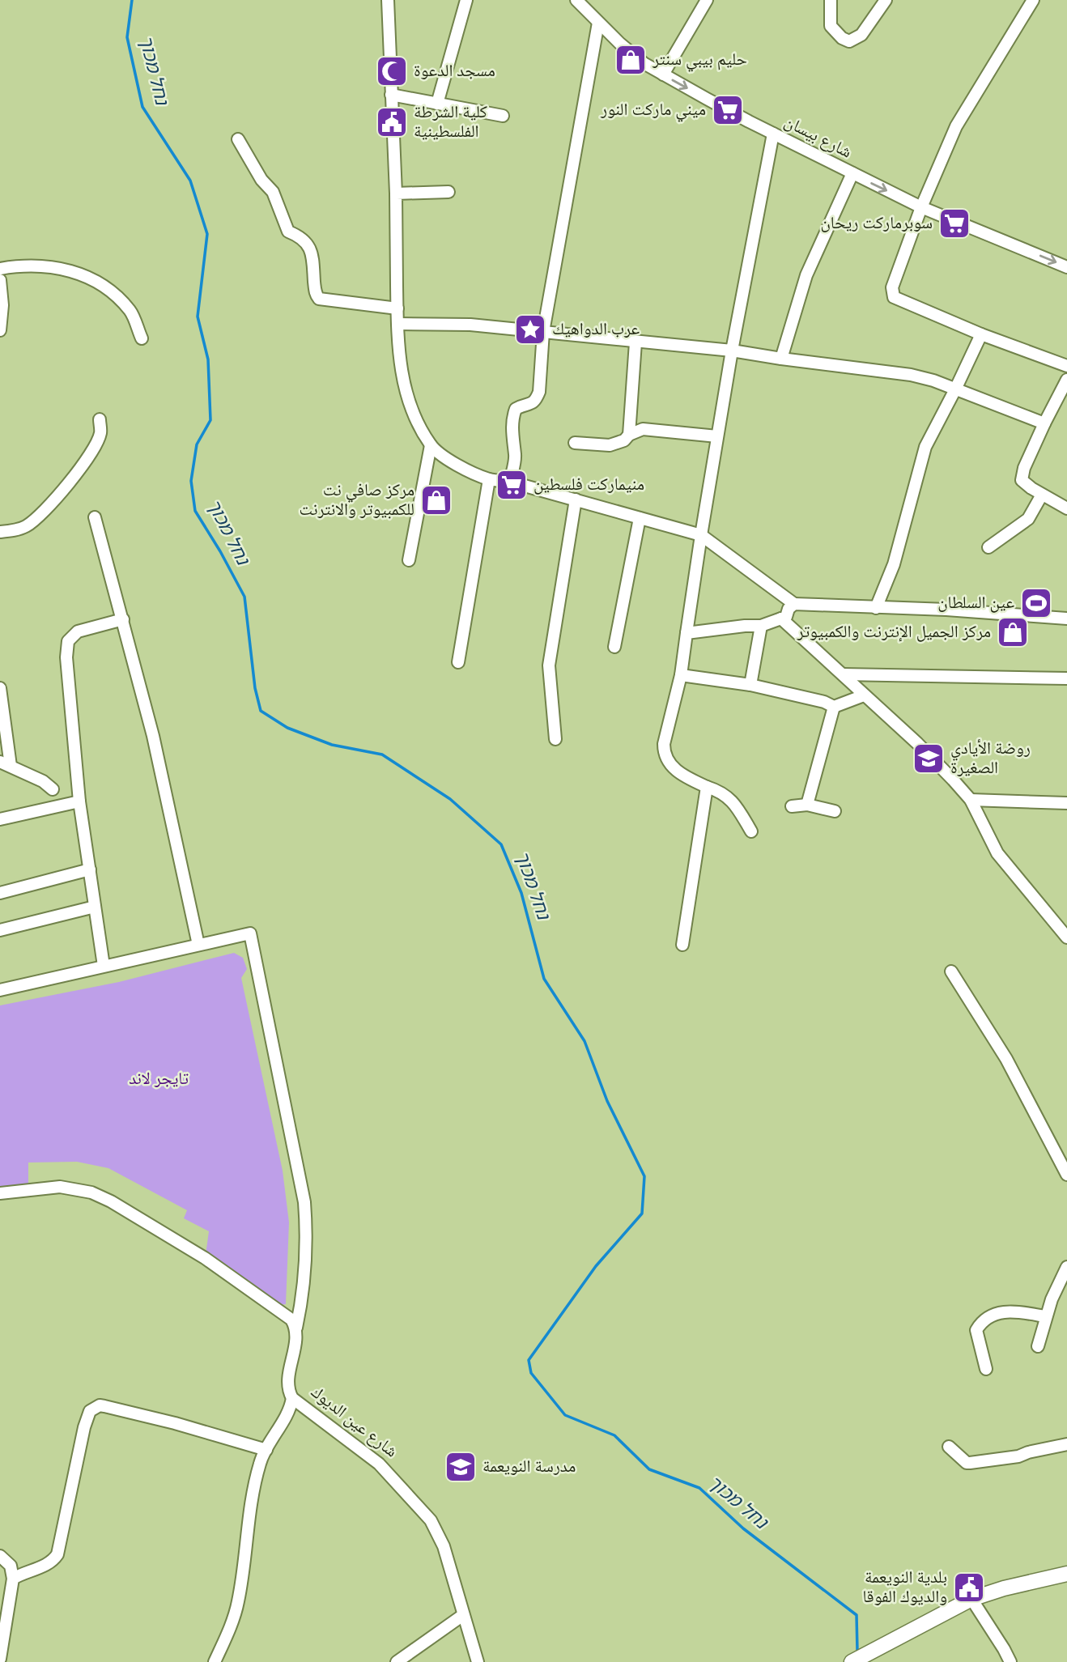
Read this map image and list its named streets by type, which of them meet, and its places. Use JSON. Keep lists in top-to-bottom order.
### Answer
{
  "streets": {
    "street": ["شارع بيسان", "شارع عين الديوك"]
  },
  "one_way": ["شارع بيسان"],
  "water": ["נחל מכוך"],
  "parks": ["تايجر لاند"],
  "places": {
    "shop": ["حليم بيبي سنتر", "مركز صافي نت للكمبيوتر والانترنت", "مركز الجميل الإنترنت والكمبيوتر"],
    "mosque": ["مسجد الدعوة"],
    "supermarket": ["ميني ماركت النور", "سوبرماركت ريحان", "منيماركت فلسطين"],
    "public building": ["كلية الشرطة الفلسطينية", "بلدية النويعمة والديوك الفوقا"],
    "place": ["عرب الدواهيك"],
    "sports": ["عين السلطان"],
    "school or university": ["روضة الأيادي الصغيرة", "مدرسة النويعمة"]
  }
}
